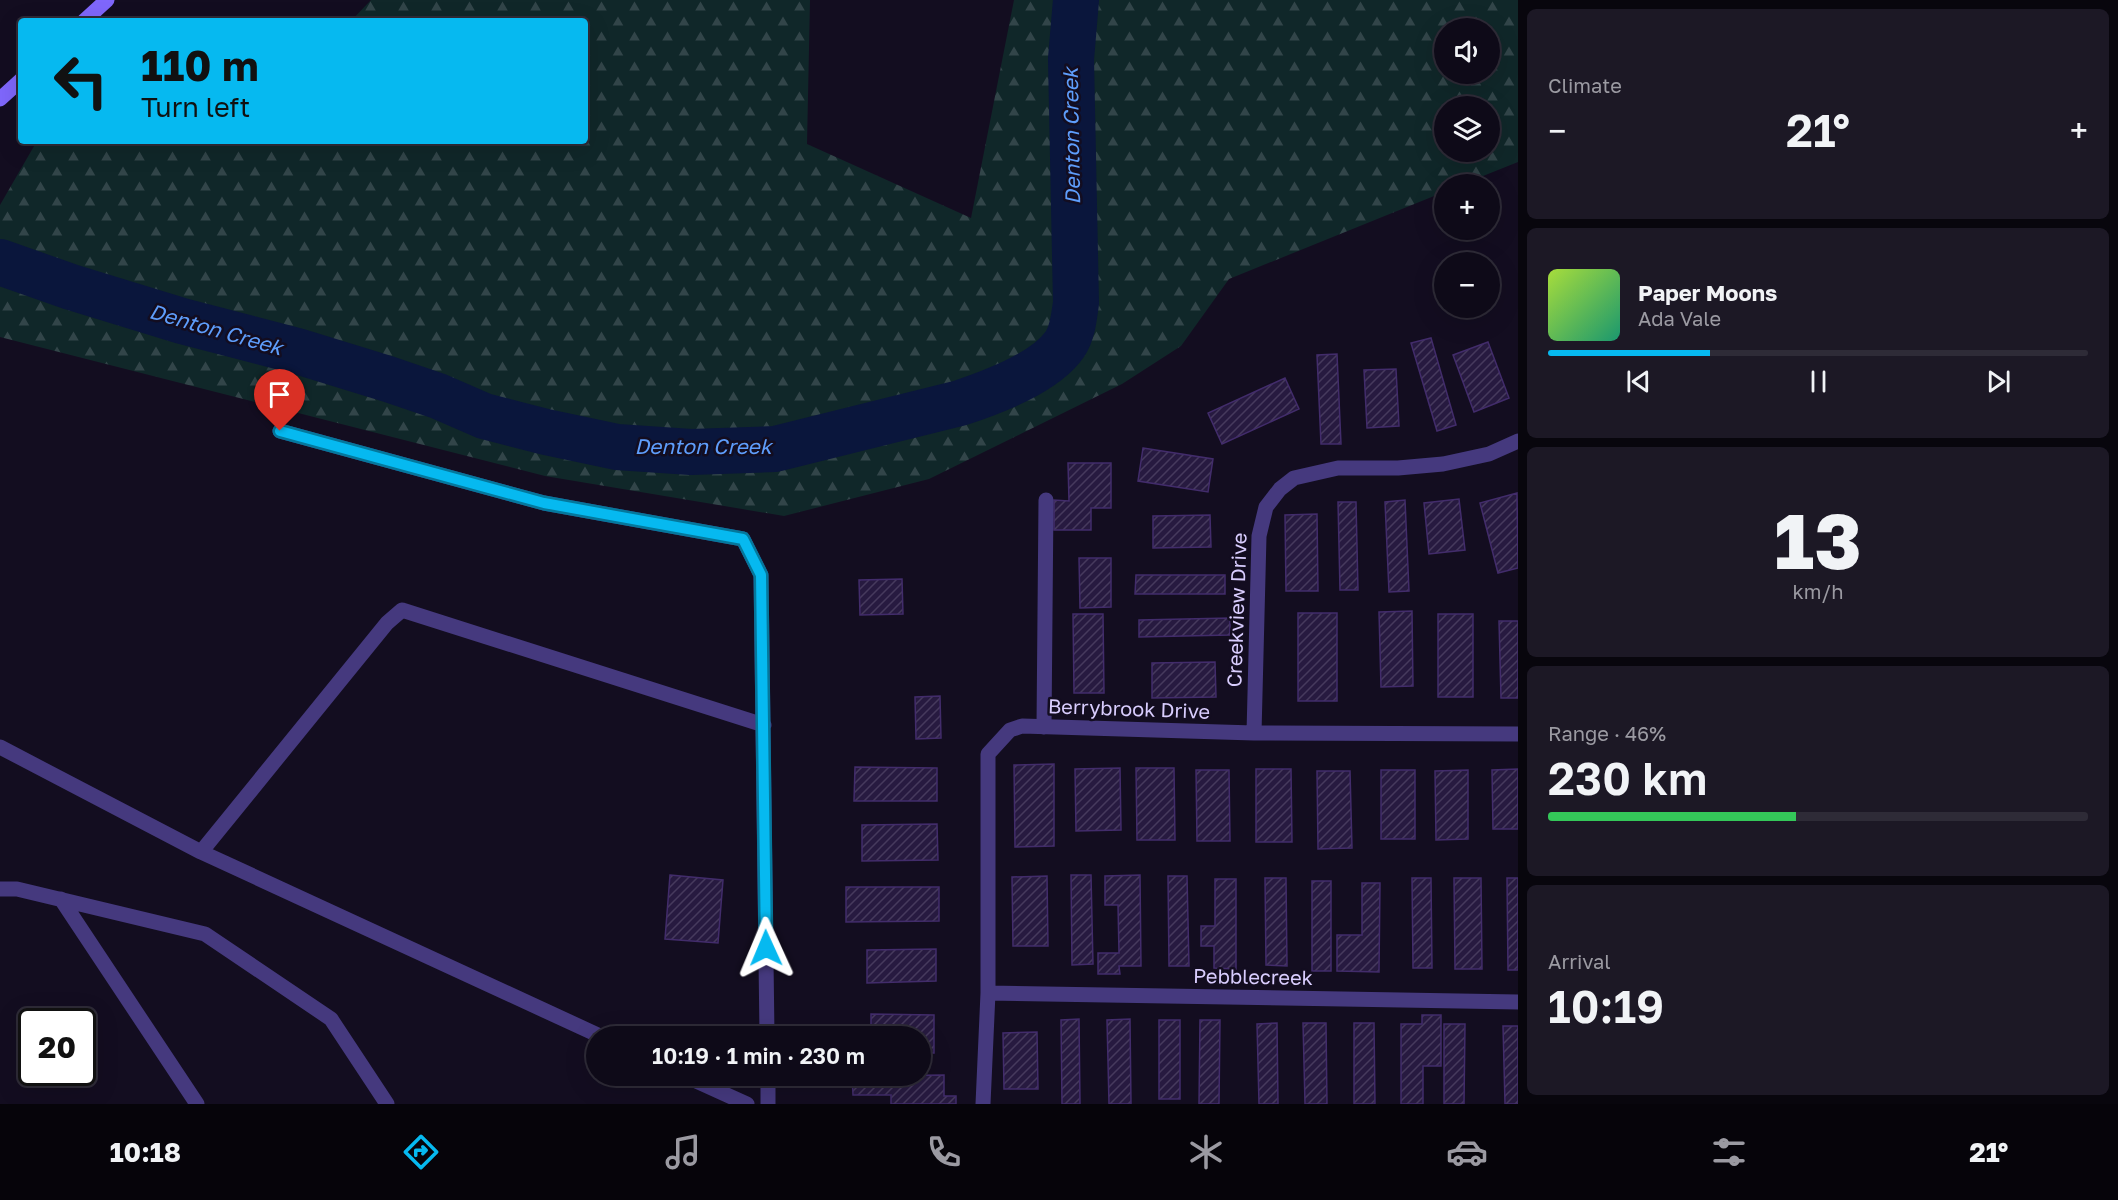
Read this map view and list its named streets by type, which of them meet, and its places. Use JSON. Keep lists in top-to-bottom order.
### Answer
{
  "streets": {
    "street": ["Creekview Drive", "Berrybrook Drive", "Pebblecreek"]
  },
  "crossings": [
    ["Creekview Drive", "Berrybrook Drive"],
    ["Berrybrook Drive", "Pebblecreek"]
  ],
  "water": ["Denton Creek"],
  "page": {
    "tile": [
      "Climate",
      ["13", "km/h"],
      ["Range · 46%", "230 km"],
      ["Arrival", "10:19"]
    ],
    "map_buttons": ["+", "−"],
    "turn": ["110 m", "Turn left"],
    "heat": ["−", "21°", "+"],
    "song": ["Paper Moons", "Ada Vale"],
    "limit": "20",
    "trip": "10:19 · 1 min · 230 m",
    "tabs": ["10:18", "21°"]
  }
}
